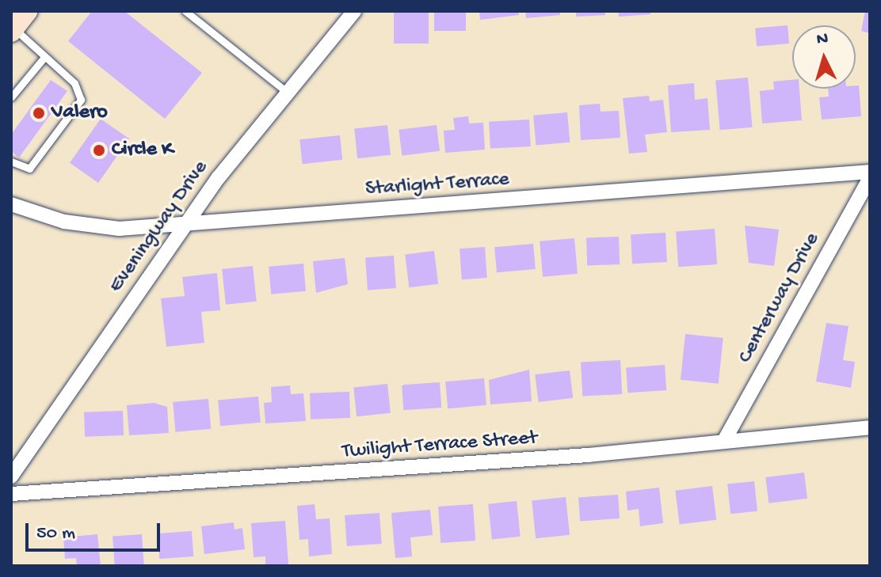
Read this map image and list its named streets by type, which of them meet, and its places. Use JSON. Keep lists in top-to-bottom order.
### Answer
{
  "streets": {
    "street": [
      "Starlight Terrace",
      "Eveningway Drive",
      "Centerway Drive",
      "Twilight Terrace Street"
    ]
  },
  "crossings": [
    ["Starlight Terrace", "Eveningway Drive"],
    ["Centerway Drive", "Twilight Terrace Street"]
  ],
  "places": ["Valero", "Circle K"],
  "scale_bar": "50 m",
  "north": "top"
}
